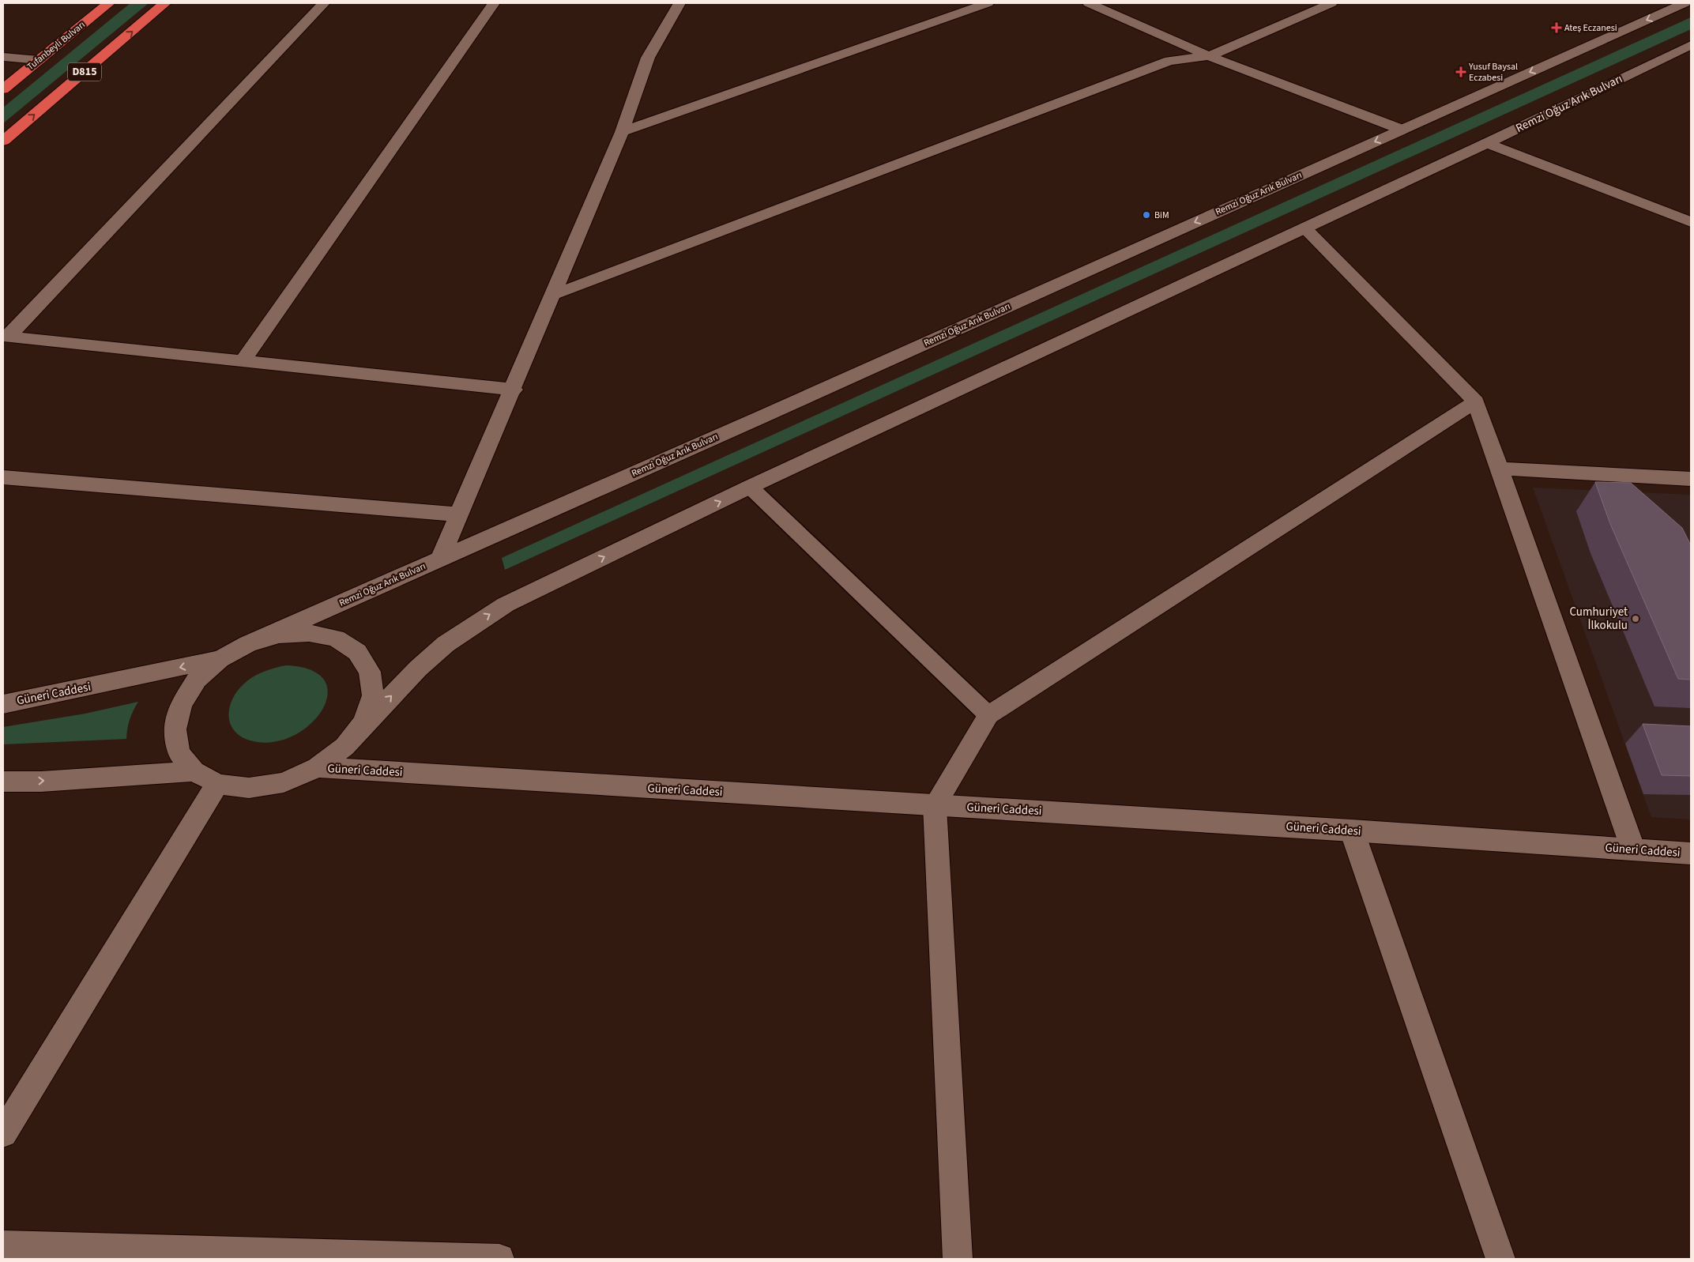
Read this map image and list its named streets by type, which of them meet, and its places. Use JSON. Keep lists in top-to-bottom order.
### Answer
{
  "streets": {
    "highway": ["Tufanbeyli Bulvarı", "D815"],
    "street": ["Remzi Oğuz Arık Bulvarı", "Güneri Caddesi"]
  },
  "crossings": [
    ["Remzi Oğuz Arık Bulvarı", "Güneri Caddesi"]
  ],
  "places": {
    "health": ["Ateş Eczanesi", "Yusuf Baysal Eczabesi"],
    "other": ["BiM", "Cumhuriyet İlkokulu"]
  }
}
